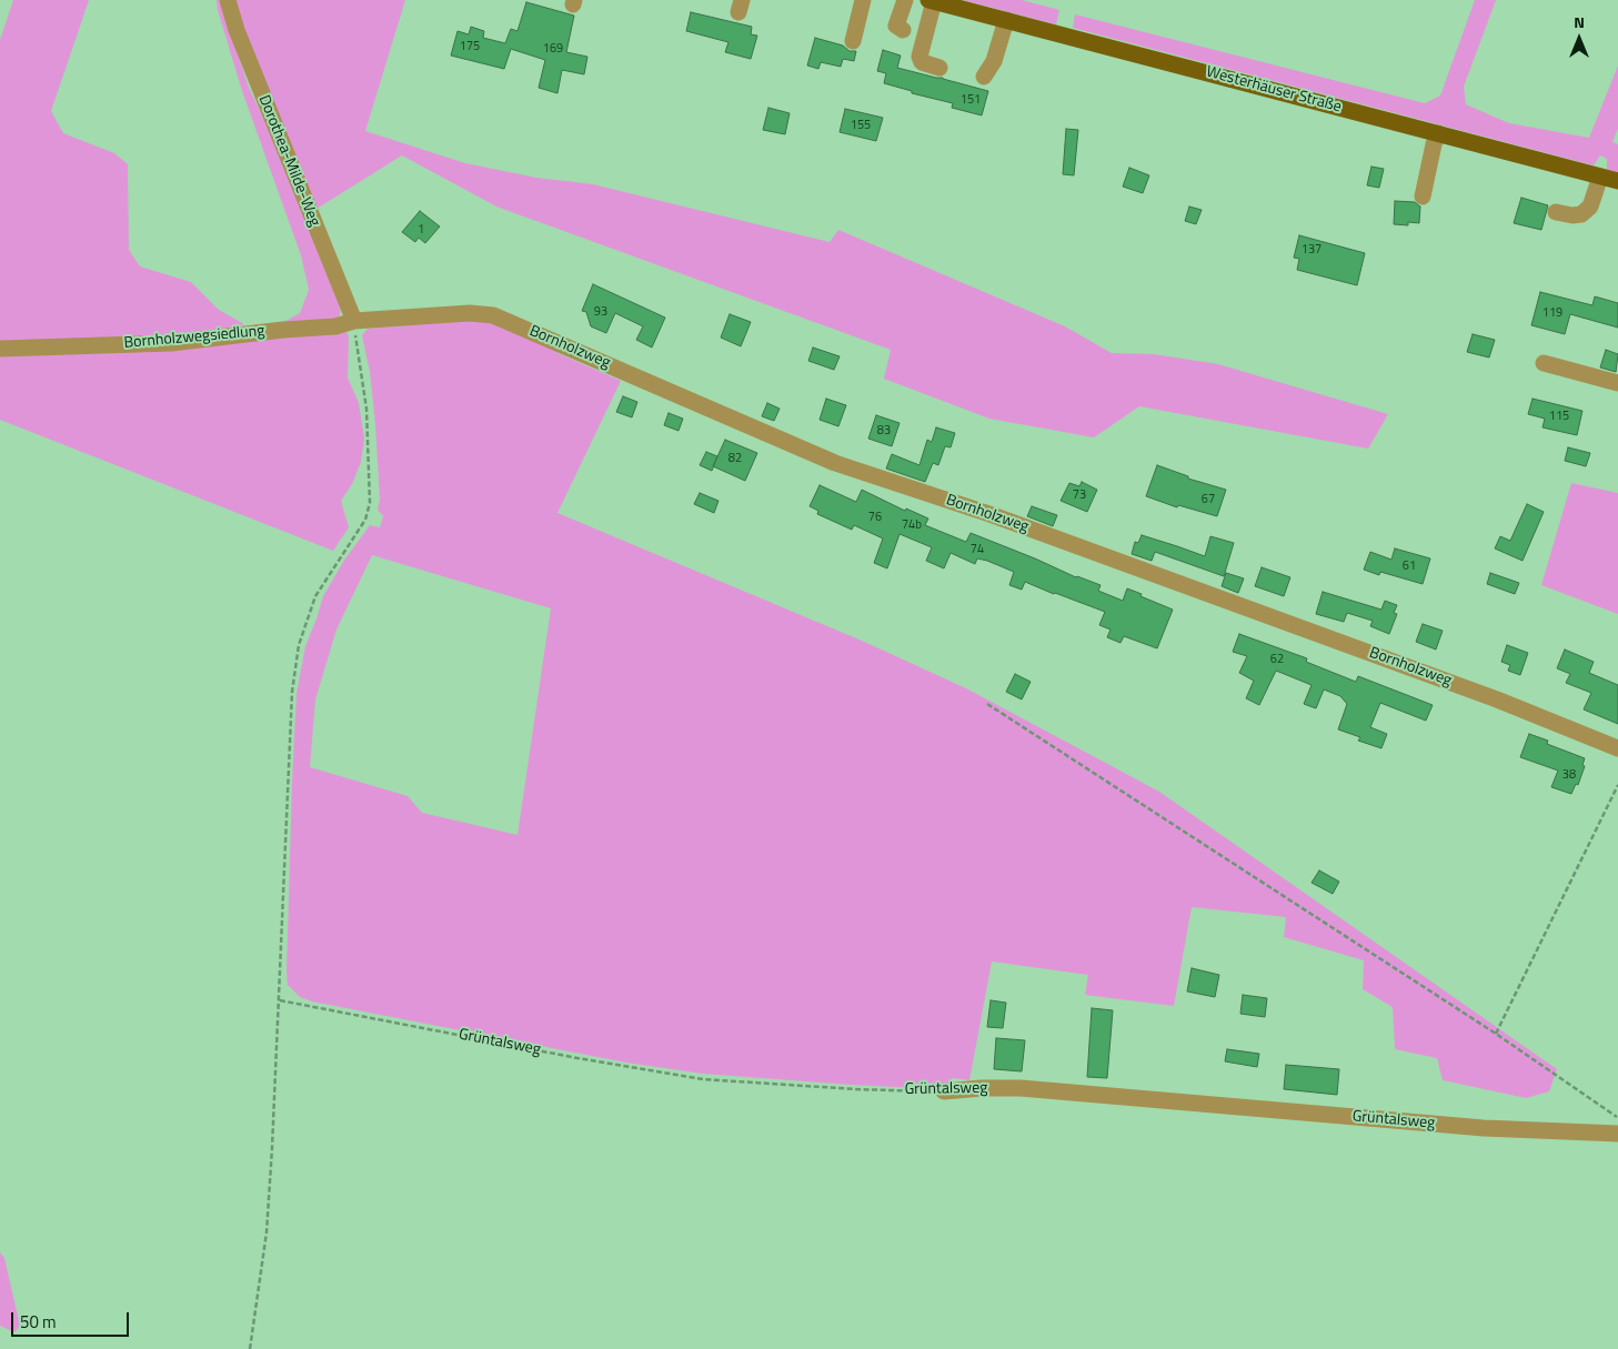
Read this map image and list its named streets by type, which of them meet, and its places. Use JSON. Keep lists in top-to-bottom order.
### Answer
{
  "streets": {
    "main road": ["Westerhäuser Straße"],
    "street": [
      "Dorothea-Milde-Weg",
      "Bornholzwegsiedlung",
      "Bornholzweg",
      "Grüntalsweg"
    ]
  },
  "crossings": [
    ["Dorothea-Milde-Weg", "Bornholzwegsiedlung"],
    ["Dorothea-Milde-Weg", "Bornholzweg"],
    ["Bornholzwegsiedlung", "Bornholzweg"]
  ],
  "house_numbers": [
    "175",
    "169",
    "151",
    "155",
    "1",
    "137",
    "93",
    "119",
    "115",
    "83",
    "82",
    "73",
    "67",
    "76",
    "74b",
    "74",
    "61",
    "62",
    "38"
  ],
  "scale_bar": "50 m",
  "north": "top"
}
